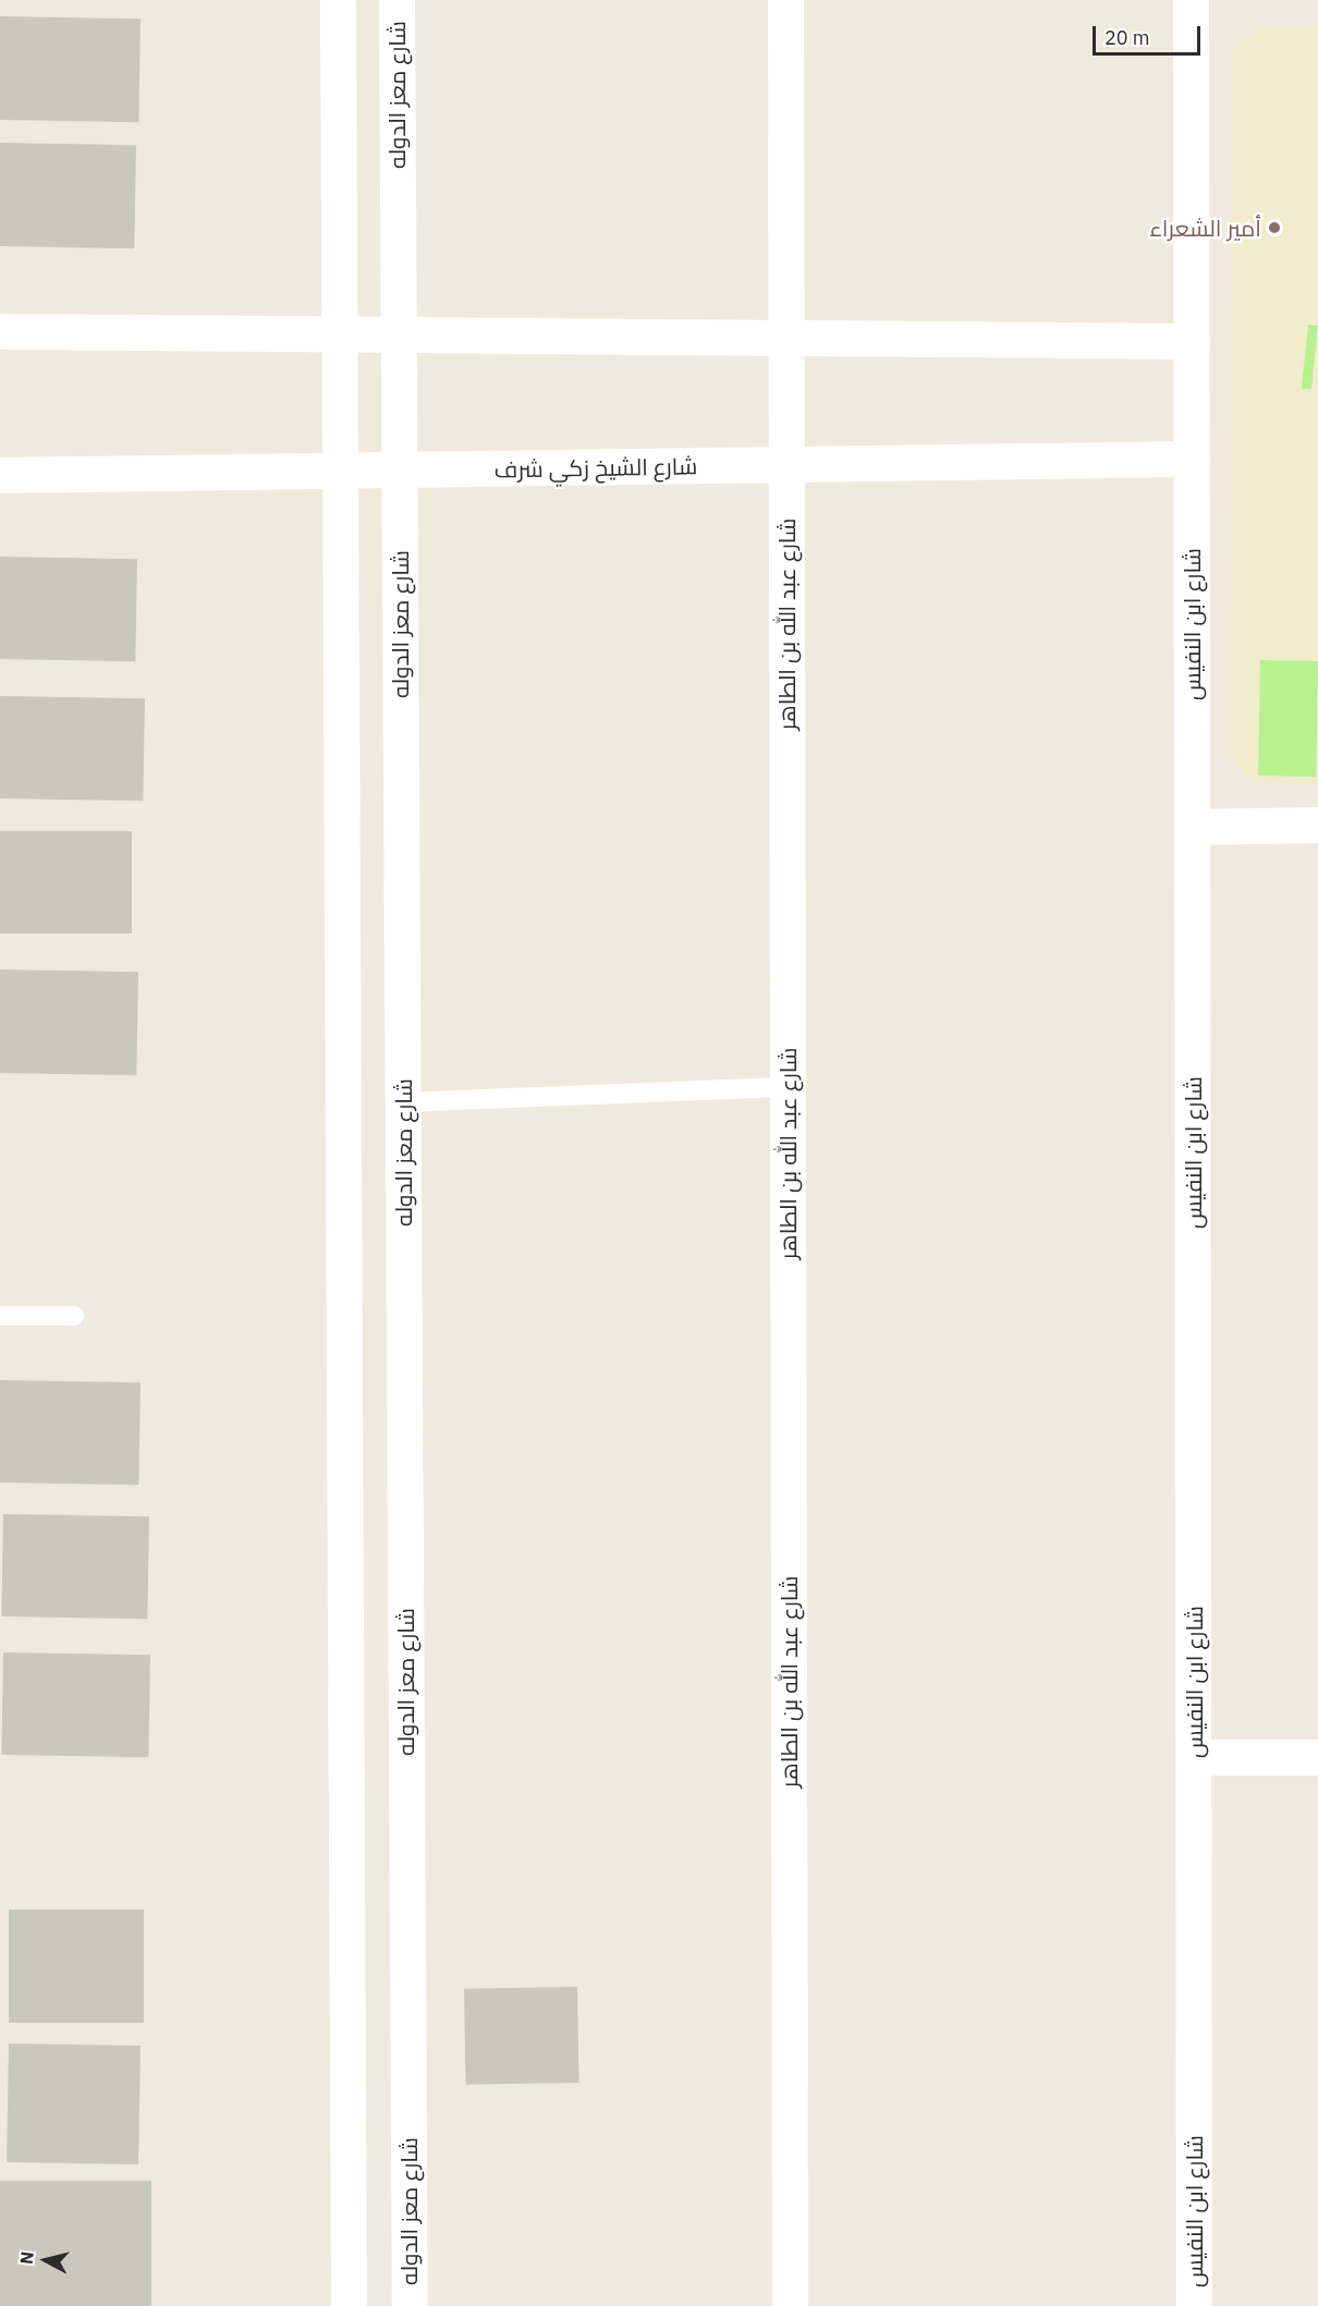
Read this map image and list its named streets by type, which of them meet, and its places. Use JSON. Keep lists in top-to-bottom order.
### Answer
{
  "streets": {
    "street": [
      "شارع معز الدوله",
      "شارع الشيخ زكي شرف",
      "شارع عبد الله بن الطاهر",
      "شارع ابن النفيس"
    ]
  },
  "crossings": [
    ["شارع معز الدوله", "شارع الشيخ زكي شرف"],
    ["شارع الشيخ زكي شرف", "شارع عبد الله بن الطاهر"],
    ["شارع الشيخ زكي شرف", "شارع ابن النفيس"]
  ],
  "places": ["أمير الشعراء"],
  "scale_bar": "20 m",
  "north": "left"
}
